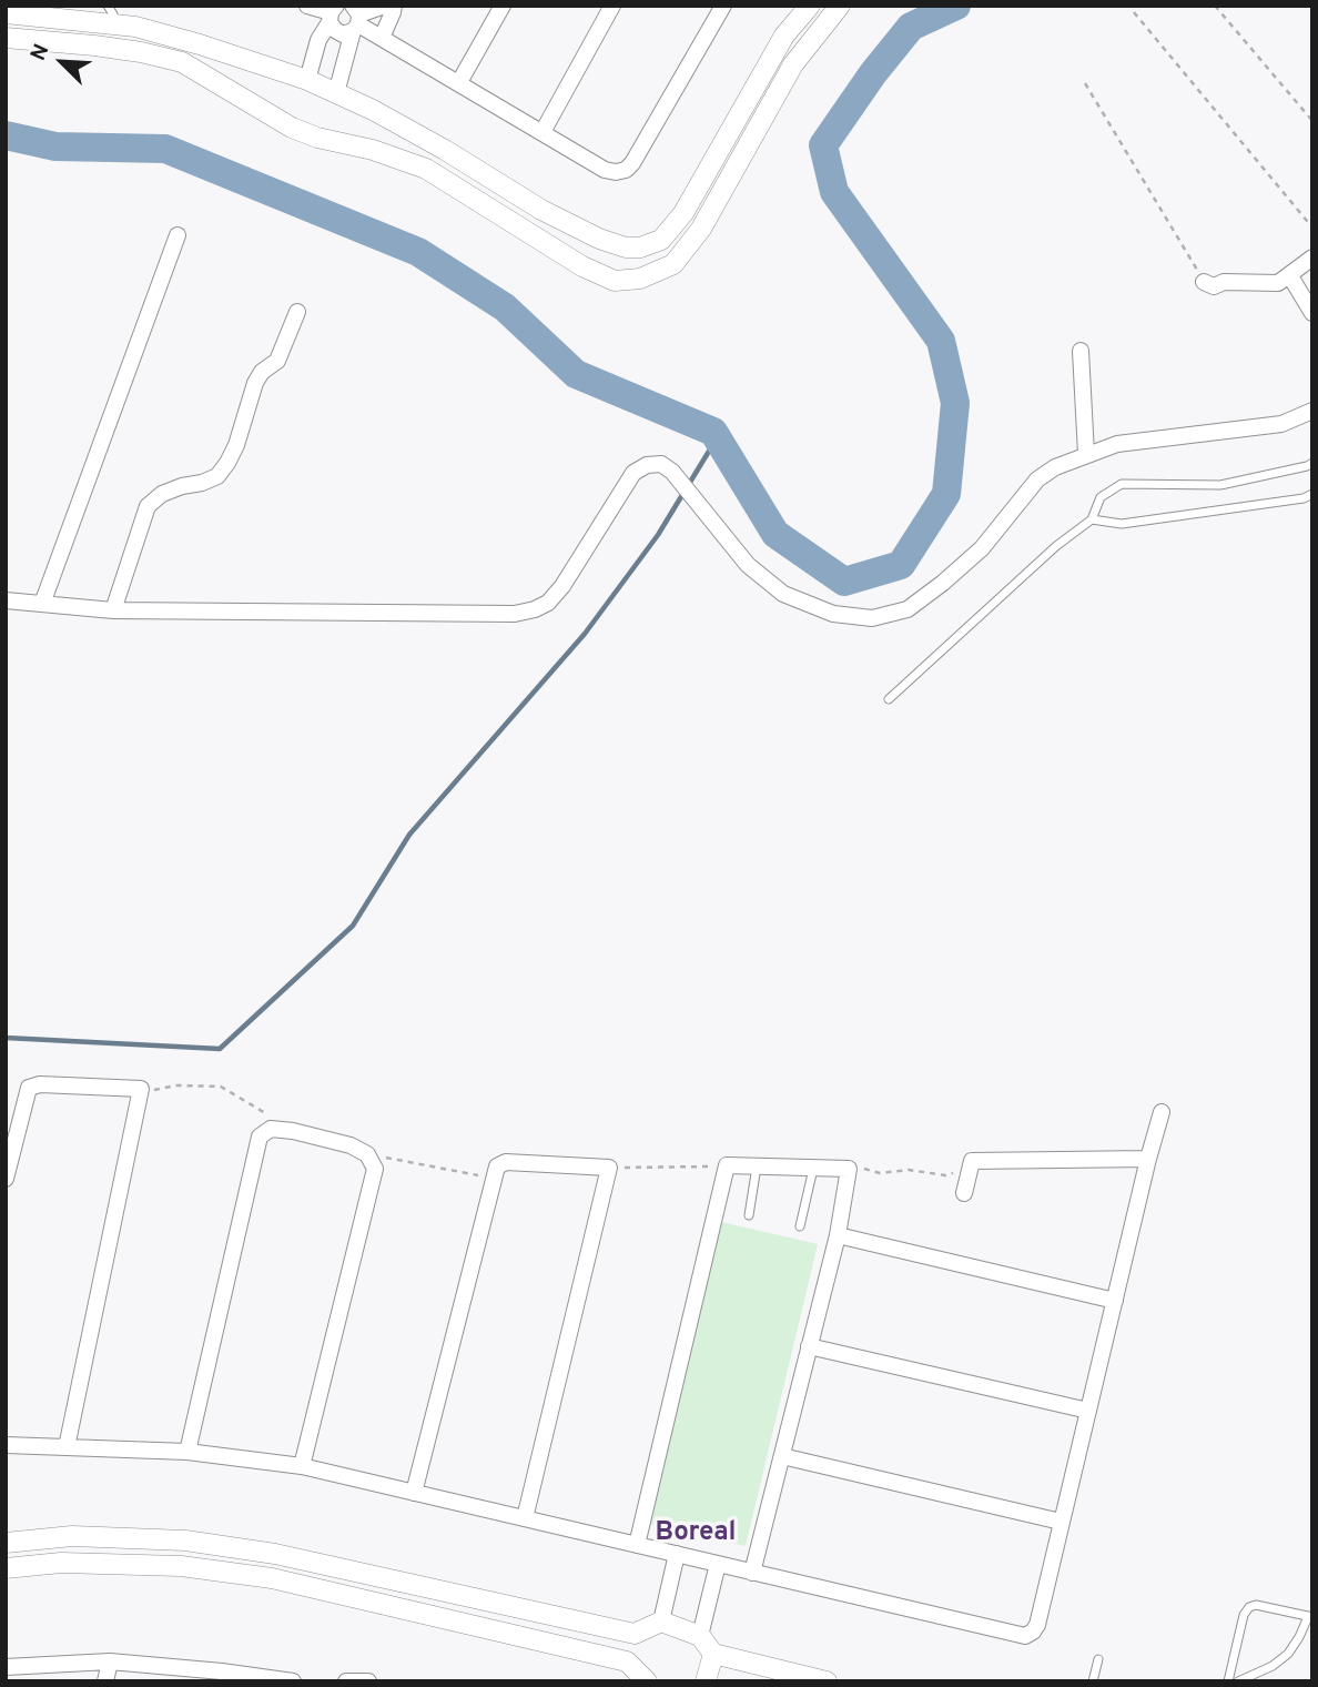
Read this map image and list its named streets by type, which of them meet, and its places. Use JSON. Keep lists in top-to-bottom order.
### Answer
{
  "districts": ["Boreal"],
  "north": "top left"
}
